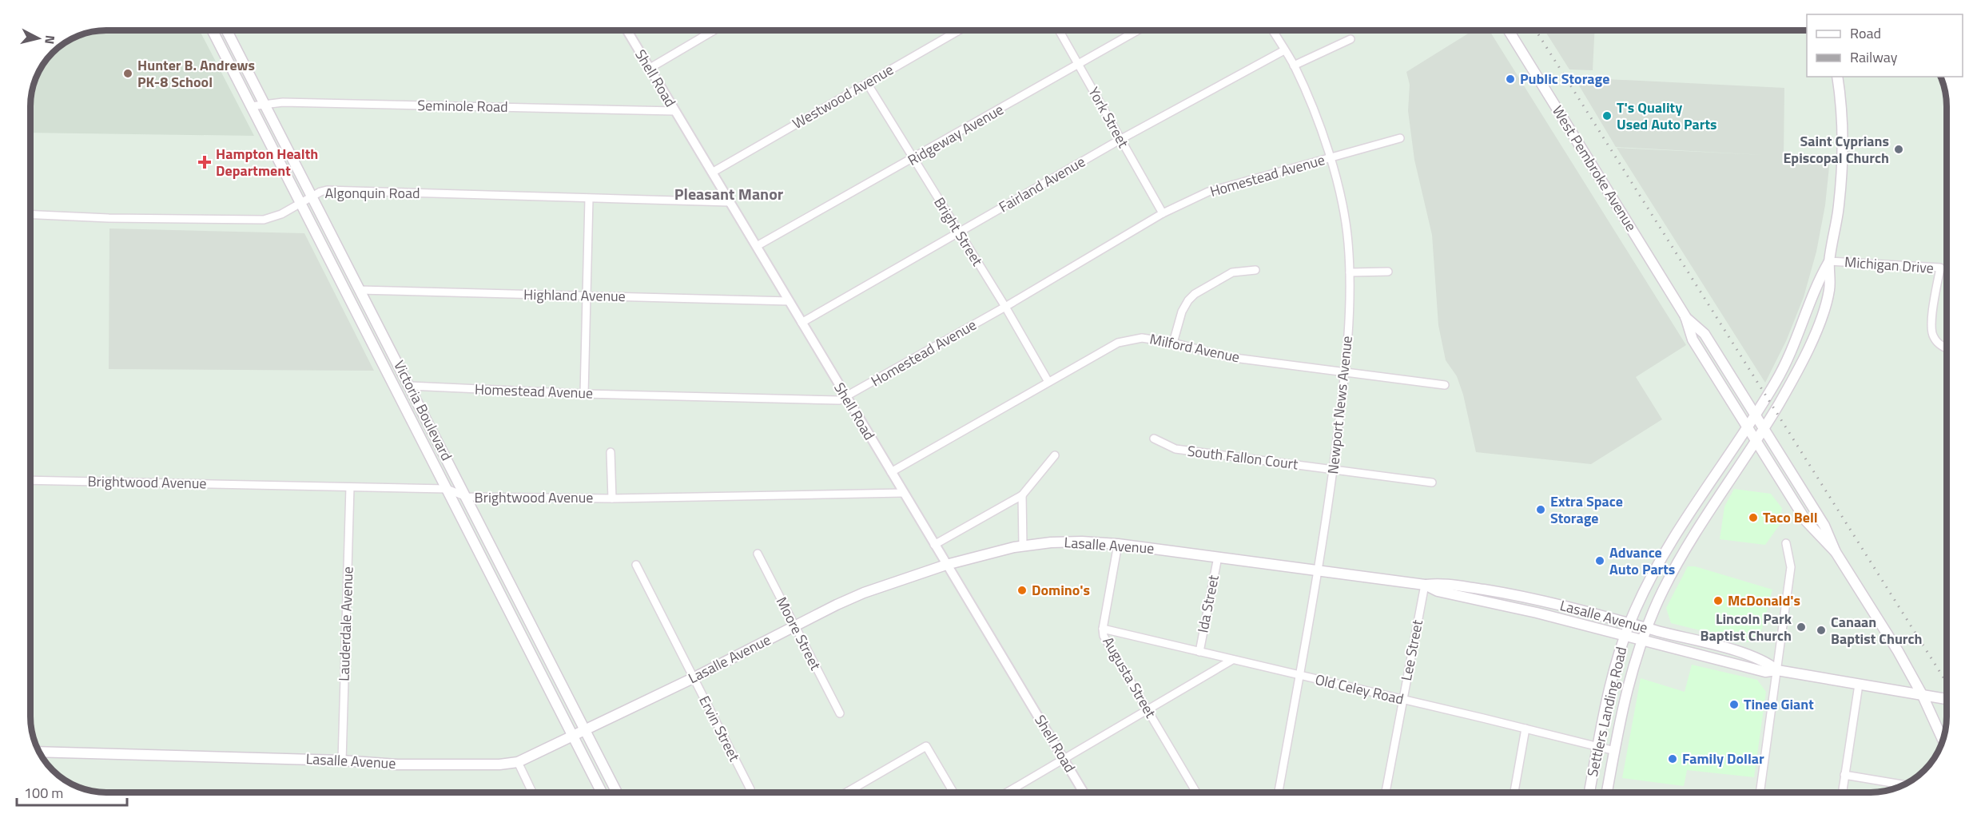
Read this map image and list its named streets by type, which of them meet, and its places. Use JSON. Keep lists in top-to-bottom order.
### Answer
{
  "streets": {
    "main road": [
      "West Pembroke Avenue",
      "Victoria Boulevard",
      "Lasalle Avenue",
      "Settlers Landing Road"
    ],
    "street": [
      "Shell Road",
      "Westwood Avenue",
      "Seminole Road",
      "York Street",
      "Ridgeway Avenue",
      "Homestead Avenue",
      "Fairland Avenue",
      "Algonquin Road",
      "Bright Street",
      "Michigan Drive",
      "Highland Avenue",
      "Milford Avenue",
      "Newport News Avenue",
      "South Fallon Court",
      "Brightwood Avenue",
      "Ida Street",
      "Lauderdale Avenue",
      "Moore Street",
      "Lee Street",
      "Augusta Street",
      "Old Celey Road",
      "Ervin Street"
    ]
  },
  "crossings": [
    ["Shell Road", "Westwood Avenue"],
    ["Shell Road", "Seminole Road"],
    ["Shell Road", "Ridgeway Avenue"],
    ["Shell Road", "Homestead Avenue"],
    ["Shell Road", "Fairland Avenue"],
    ["Shell Road", "Algonquin Road"],
    ["Shell Road", "Highland Avenue"],
    ["Shell Road", "Milford Avenue"],
    ["Shell Road", "Brightwood Avenue"],
    ["Shell Road", "Lasalle Avenue"],
    ["Westwood Avenue", "Bright Street"],
    ["Seminole Road", "Victoria Boulevard"],
    ["York Street", "Ridgeway Avenue"],
    ["York Street", "Homestead Avenue"],
    ["York Street", "Fairland Avenue"],
    ["Ridgeway Avenue", "Bright Street"],
    ["West Pembroke Avenue", "Lasalle Avenue"],
    ["West Pembroke Avenue", "Settlers Landing Road"],
    ["Homestead Avenue", "Bright Street"],
    ["Homestead Avenue", "Newport News Avenue"],
    ["Homestead Avenue", "Victoria Boulevard"],
    ["Fairland Avenue", "Bright Street"],
    ["Fairland Avenue", "Newport News Avenue"],
    ["Algonquin Road", "Victoria Boulevard"],
    ["Bright Street", "Milford Avenue"],
    ["Michigan Drive", "Settlers Landing Road"],
    ["Highland Avenue", "Victoria Boulevard"],
    ["Milford Avenue", "Newport News Avenue"],
    ["Newport News Avenue", "South Fallon Court"],
    ["Newport News Avenue", "Lasalle Avenue"],
    ["Newport News Avenue", "Old Celey Road"],
    ["Victoria Boulevard", "Brightwood Avenue"],
    ["Victoria Boulevard", "Lasalle Avenue"],
    ["Brightwood Avenue", "Lauderdale Avenue"],
    ["Lasalle Avenue", "Ida Street"],
    ["Lasalle Avenue", "Lauderdale Avenue"],
    ["Lasalle Avenue", "Moore Street"],
    ["Lasalle Avenue", "Lee Street"],
    ["Lasalle Avenue", "Augusta Street"],
    ["Lasalle Avenue", "Settlers Landing Road"],
    ["Lasalle Avenue", "Ervin Street"],
    ["Ida Street", "Old Celey Road"],
    ["Lee Street", "Old Celey Road"],
    ["Augusta Street", "Old Celey Road"],
    ["Old Celey Road", "Settlers Landing Road"]
  ],
  "districts": ["Pleasant Manor"],
  "places": {
    "other": [
      "Hunter B. Andrews PK-8 School",
      "Public Storage",
      "T's Quality Used Auto Parts",
      "Saint Cyprians Episcopal Church",
      "Extra Space Storage",
      "Taco Bell",
      "Advance Auto Parts",
      "Domino's",
      "McDonald's",
      "Lincoln Park Baptist Church",
      "Canaan Baptist Church",
      "Tinee Giant",
      "Family Dollar"
    ],
    "health": ["Hampton Health Department"]
  },
  "legend": ["Road", "Railway"],
  "scale_bar": "100 m",
  "north": "right"
}
